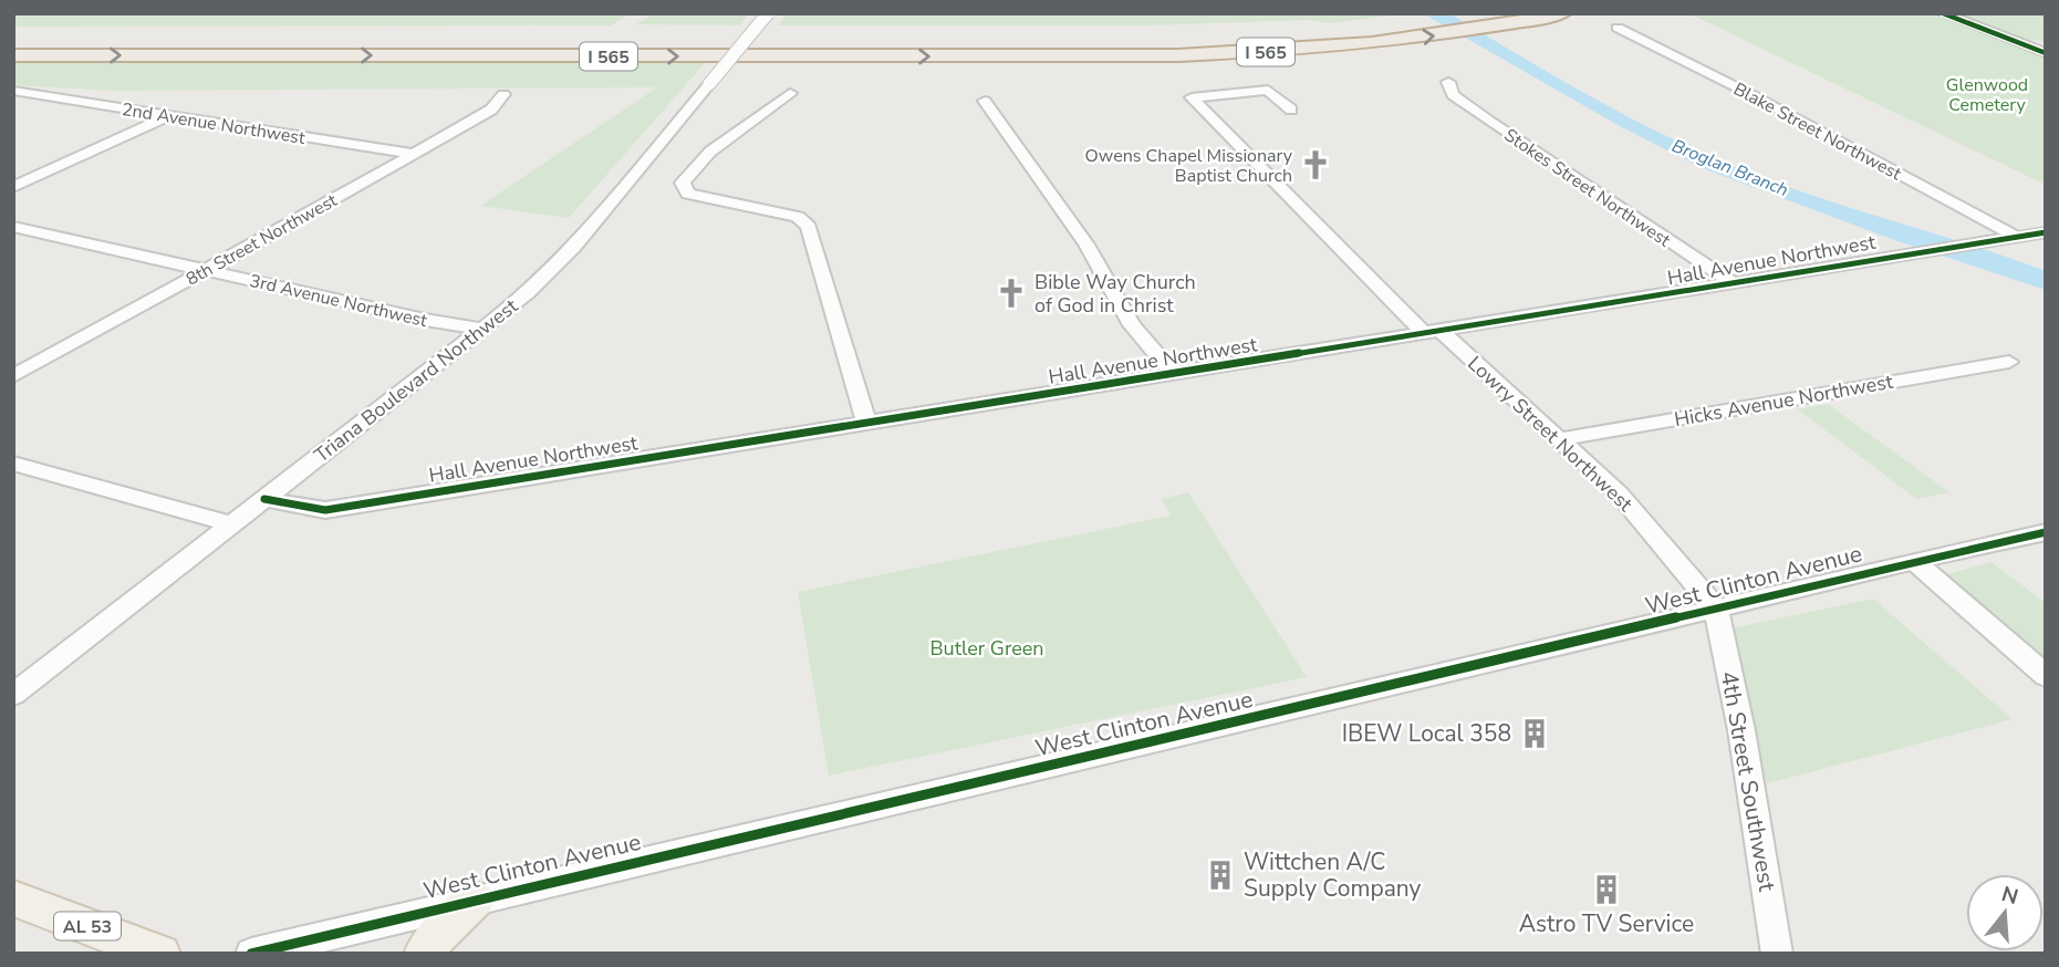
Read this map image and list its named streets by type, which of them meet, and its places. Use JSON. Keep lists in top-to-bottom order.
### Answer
{
  "streets": {
    "highway": ["I 565"],
    "main road": ["AL 53"],
    "street": [
      "2nd Avenue Northwest",
      "Blake Street Northwest",
      "Stokes Street Northwest",
      "8th Street Northwest",
      "Hall Avenue Northwest",
      "3rd Avenue Northwest",
      "Triana Boulevard Northwest",
      "Hicks Avenue Northwest",
      "Lowry Street Northwest",
      "West Clinton Avenue",
      "4th Street Southwest"
    ]
  },
  "crossings": [
    ["2nd Avenue Northwest", "8th Street Northwest"],
    ["Blake Street Northwest", "Hall Avenue Northwest"],
    ["Stokes Street Northwest", "Hall Avenue Northwest"],
    ["8th Street Northwest", "3rd Avenue Northwest"],
    ["Hall Avenue Northwest", "Triana Boulevard Northwest"],
    ["Hall Avenue Northwest", "Lowry Street Northwest"],
    ["3rd Avenue Northwest", "Triana Boulevard Northwest"],
    ["Hicks Avenue Northwest", "Lowry Street Northwest"],
    ["Lowry Street Northwest", "West Clinton Avenue"],
    ["Lowry Street Northwest", "4th Street Southwest"],
    ["West Clinton Avenue", "4th Street Southwest"]
  ],
  "water": ["Broglan Branch"],
  "parks": ["Glenwood Cemetery", "Butler Green"],
  "places": {
    "church": ["Owens Chapel Missionary Baptist Church", "Bible Way Church of God in Christ"],
    "building": ["IBEW Local 358", "Wittchen A/C Supply Company", "Astro TV Service"]
  },
  "north": "top"
}
